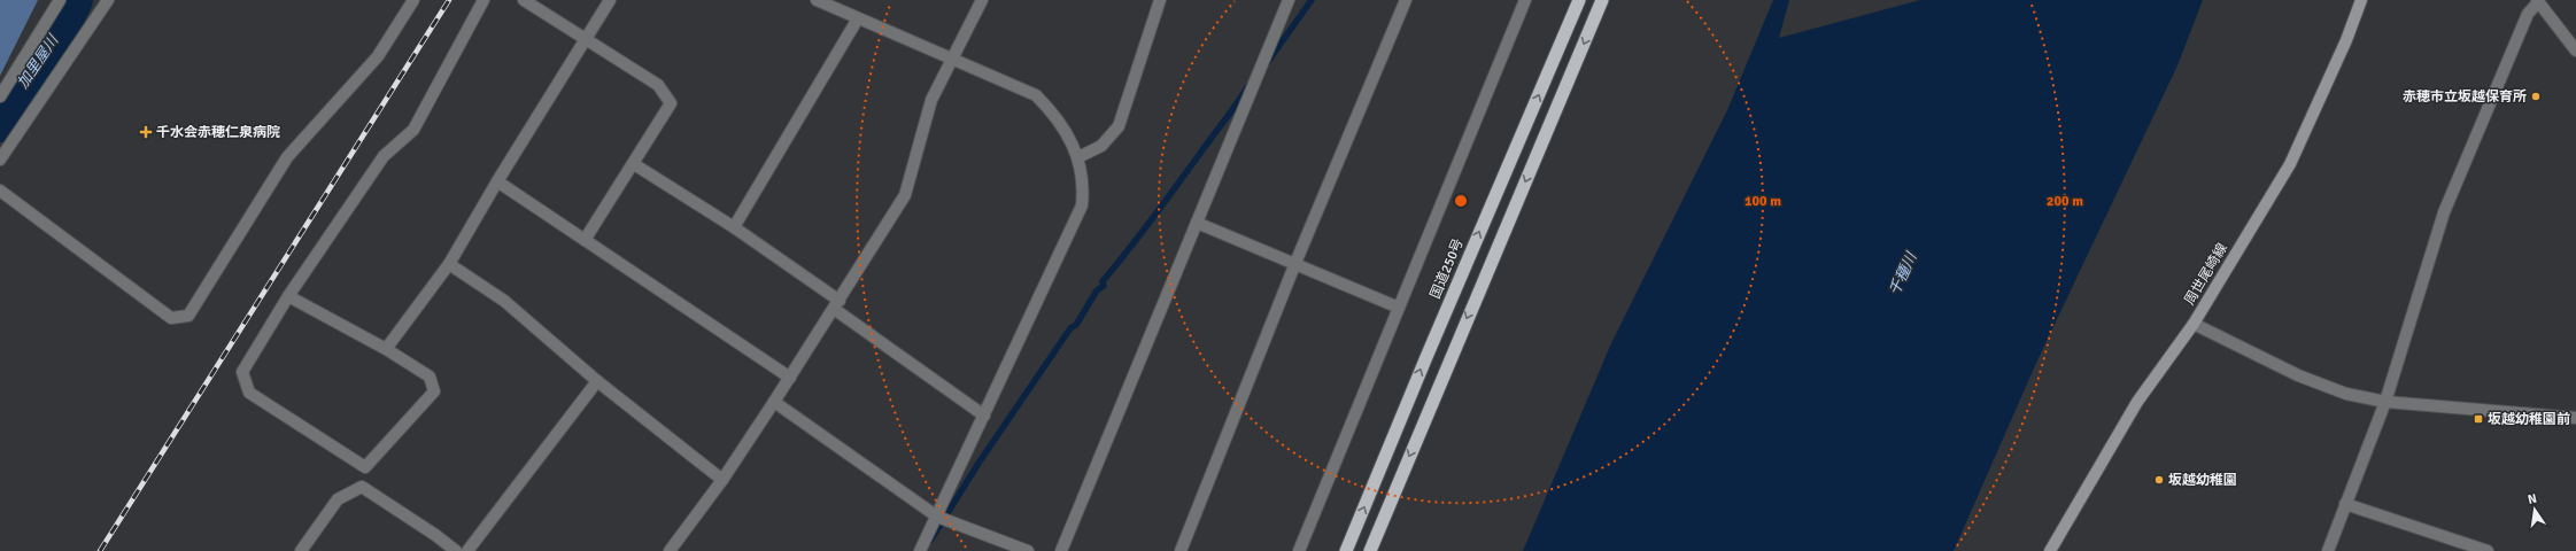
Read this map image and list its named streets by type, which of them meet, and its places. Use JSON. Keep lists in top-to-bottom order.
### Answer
{
  "streets": {
    "highway": ["国道250号"],
    "main road": ["周世尾崎線"]
  },
  "water": ["加里屋川", "千種川"],
  "places": {
    "other": ["赤穂市立坂越保育所", "坂越幼稚園"],
    "health": ["千水会赤穂仁泉病院"],
    "transit": ["坂越幼稚園前"]
  },
  "north": "top",
  "rings": ["100 m", "200 m"]
}
